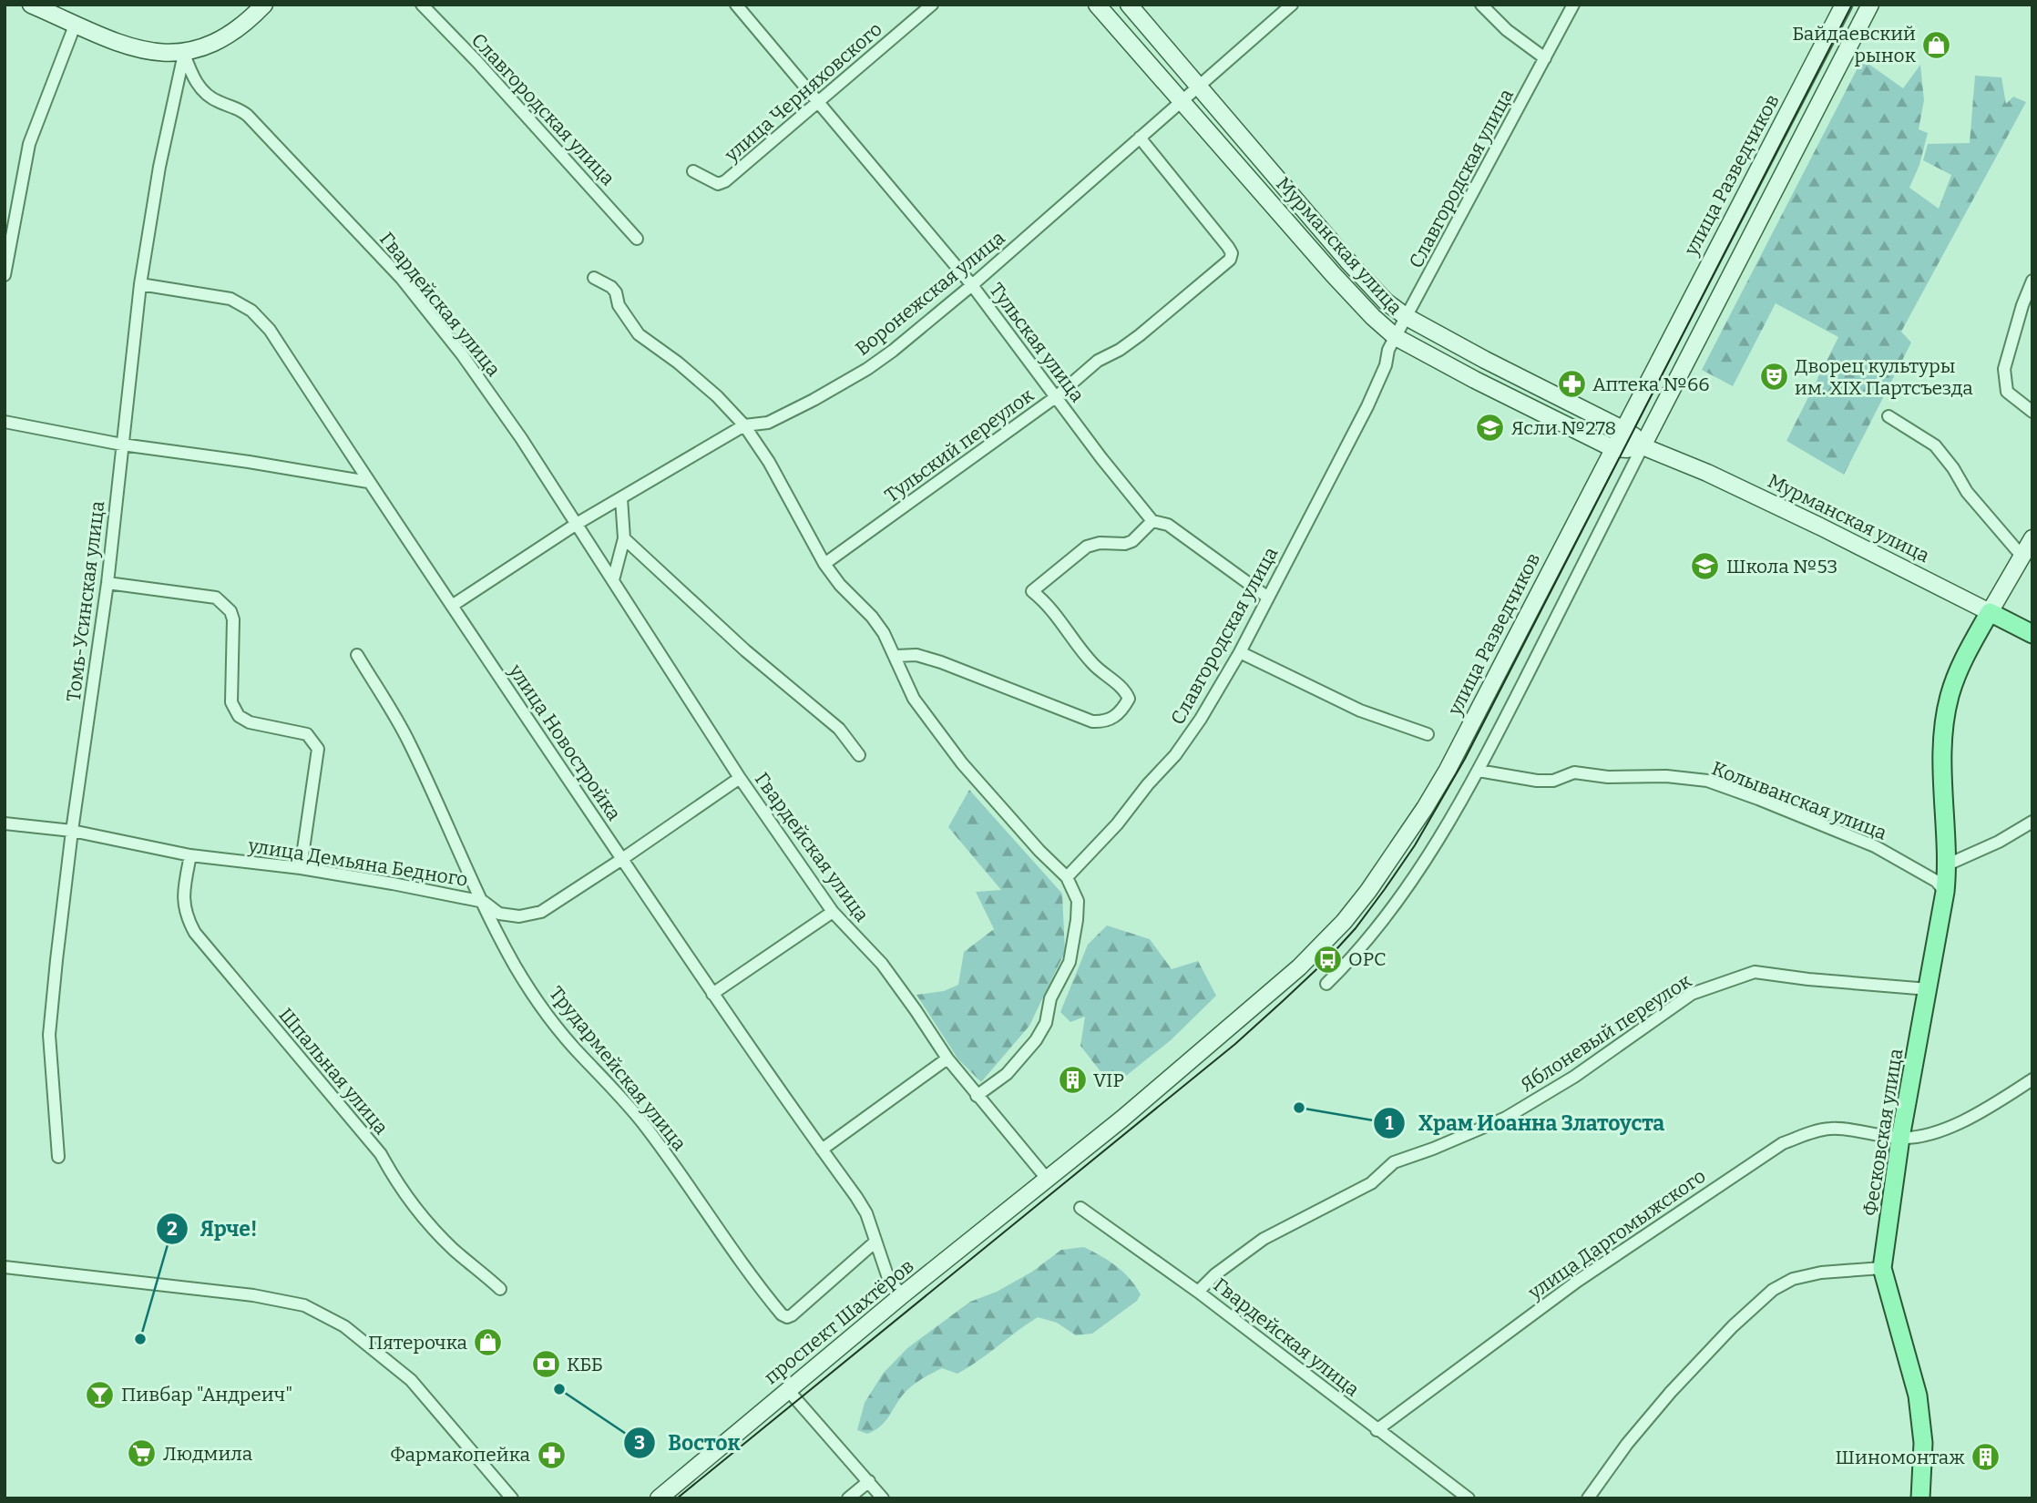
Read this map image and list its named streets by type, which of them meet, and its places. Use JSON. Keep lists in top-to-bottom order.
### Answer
{
  "streets": {
    "main road": [
      "улица Разведчиков",
      "Мурманская улица",
      "Фесковская улица",
      "проспект Шахтёров"
    ],
    "street": [
      "улица Черняховского",
      "Славгородская улица",
      "Воронежская улица",
      "Гвардейская улица",
      "Тульская улица",
      "Тульский переулок",
      "Томь-Усинская улица",
      "улица Новостройка",
      "Колыванская улица",
      "улица Демьяна Бедного",
      "Яблоневый переулок",
      "Трудармейская улица",
      "Шпальная улица",
      "улица Даргомыжского"
    ]
  },
  "crossings": [
    ["улица Черняховского", "Тульская улица"],
    ["Славгородская улица", "Мурманская улица"],
    ["Славгородская улица", "Тульская улица"],
    ["улица Разведчиков", "Мурманская улица"],
    ["улица Разведчиков", "Гвардейская улица"],
    ["улица Разведчиков", "проспект Шахтёров"],
    ["Мурманская улица", "Воронежская улица"],
    ["Мурманская улица", "Фесковская улица"],
    ["Воронежская улица", "Гвардейская улица"],
    ["Воронежская улица", "Тульская улица"],
    ["Воронежская улица", "Тульский переулок"],
    ["Воронежская улица", "улица Новостройка"],
    ["Гвардейская улица", "Томь-Усинская улица"],
    ["Гвардейская улица", "улица Демьяна Бедного"],
    ["Гвардейская улица", "Яблоневый переулок"],
    ["Гвардейская улица", "улица Даргомыжского"],
    ["Гвардейская улица", "проспект Шахтёров"],
    ["Тульская улица", "Тульский переулок"],
    ["Томь-Усинская улица", "улица Новостройка"],
    ["Томь-Усинская улица", "улица Демьяна Бедного"],
    ["улица Новостройка", "улица Демьяна Бедного"],
    ["улица Новостройка", "Трудармейская улица"],
    ["улица Новостройка", "проспект Шахтёров"],
    ["Колыванская улица", "Фесковская улица"],
    ["улица Демьяна Бедного", "Трудармейская улица"],
    ["улица Демьяна Бедного", "Шпальная улица"],
    ["Яблоневый переулок", "Фесковская улица"],
    ["Фесковская улица", "улица Даргомыжского"]
  ],
  "places": {
    "shop": ["Байдаевский рынок", "Пятерочка"],
    "theatre": ["Дворец культуры им. XIX Партсъезда"],
    "pharmacy": ["Аптека №66", "Фармакопейка"],
    "school or university": ["Ясли №278", "Школа №53"],
    "bus stop": ["ОРС"],
    "building": ["VIP", "Шиномонтаж"],
    "other": ["Храм Иоанна Златоуста", "Ярче!", "Восток"],
    "bank": ["КББ"],
    "bar": ["Пивбар \"Андреич\""],
    "supermarket": ["Людмила"]
  }
}
